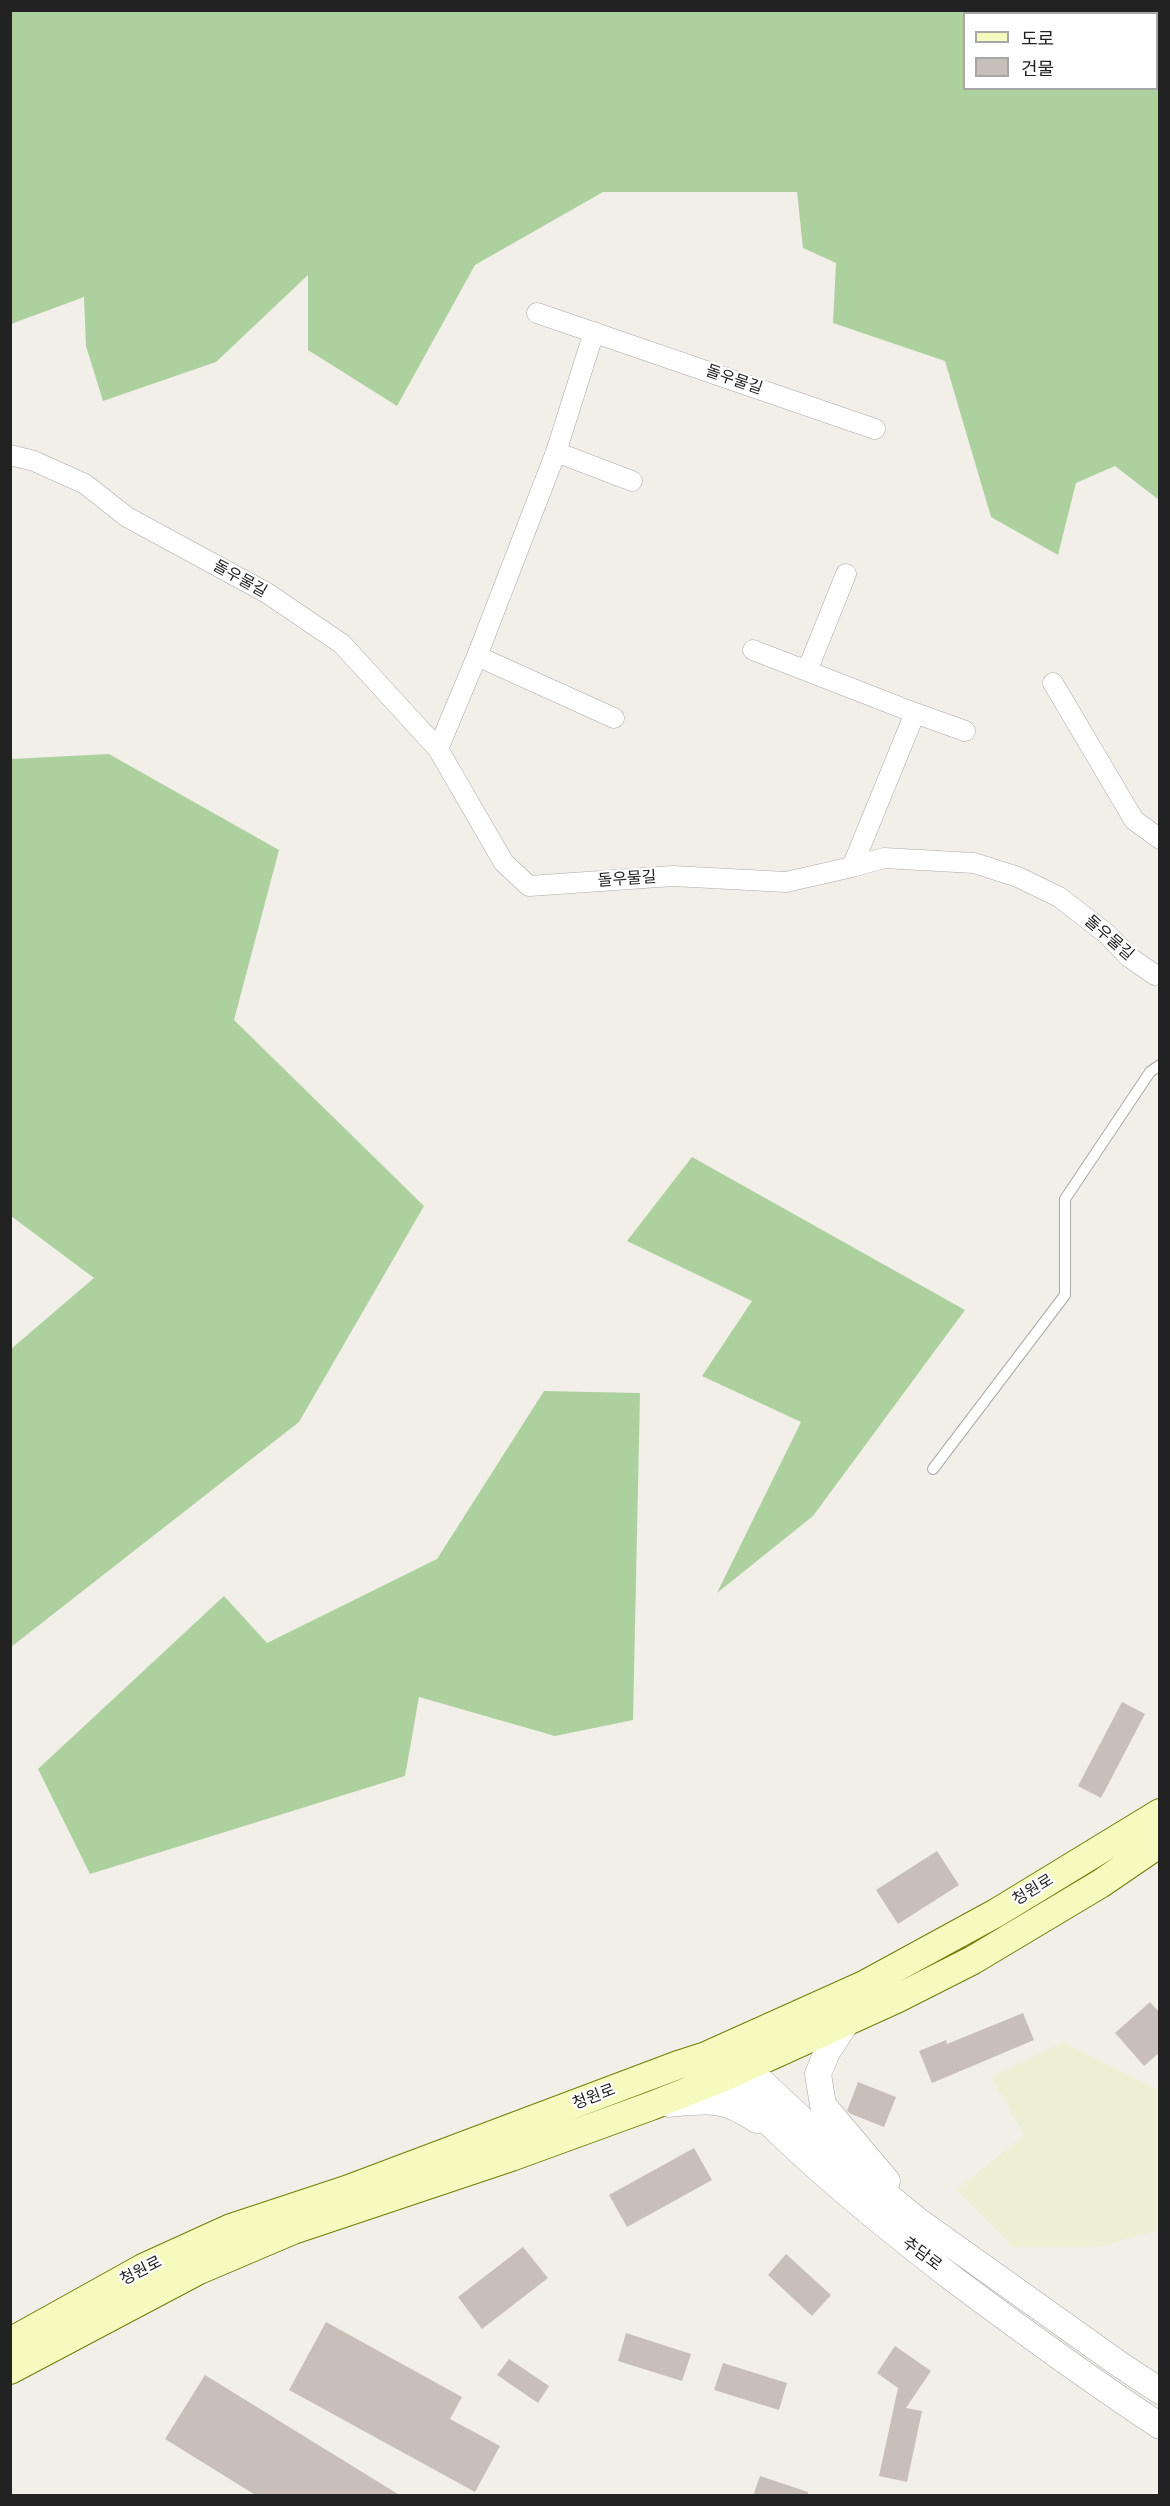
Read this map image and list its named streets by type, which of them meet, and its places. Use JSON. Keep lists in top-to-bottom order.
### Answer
{
  "streets": {
    "main road": ["청원로"],
    "street": ["돌우물길", "추담로"]
  },
  "crossings": [
    ["청원로", "추담로"]
  ],
  "legend": ["도로", "건물"]
}
